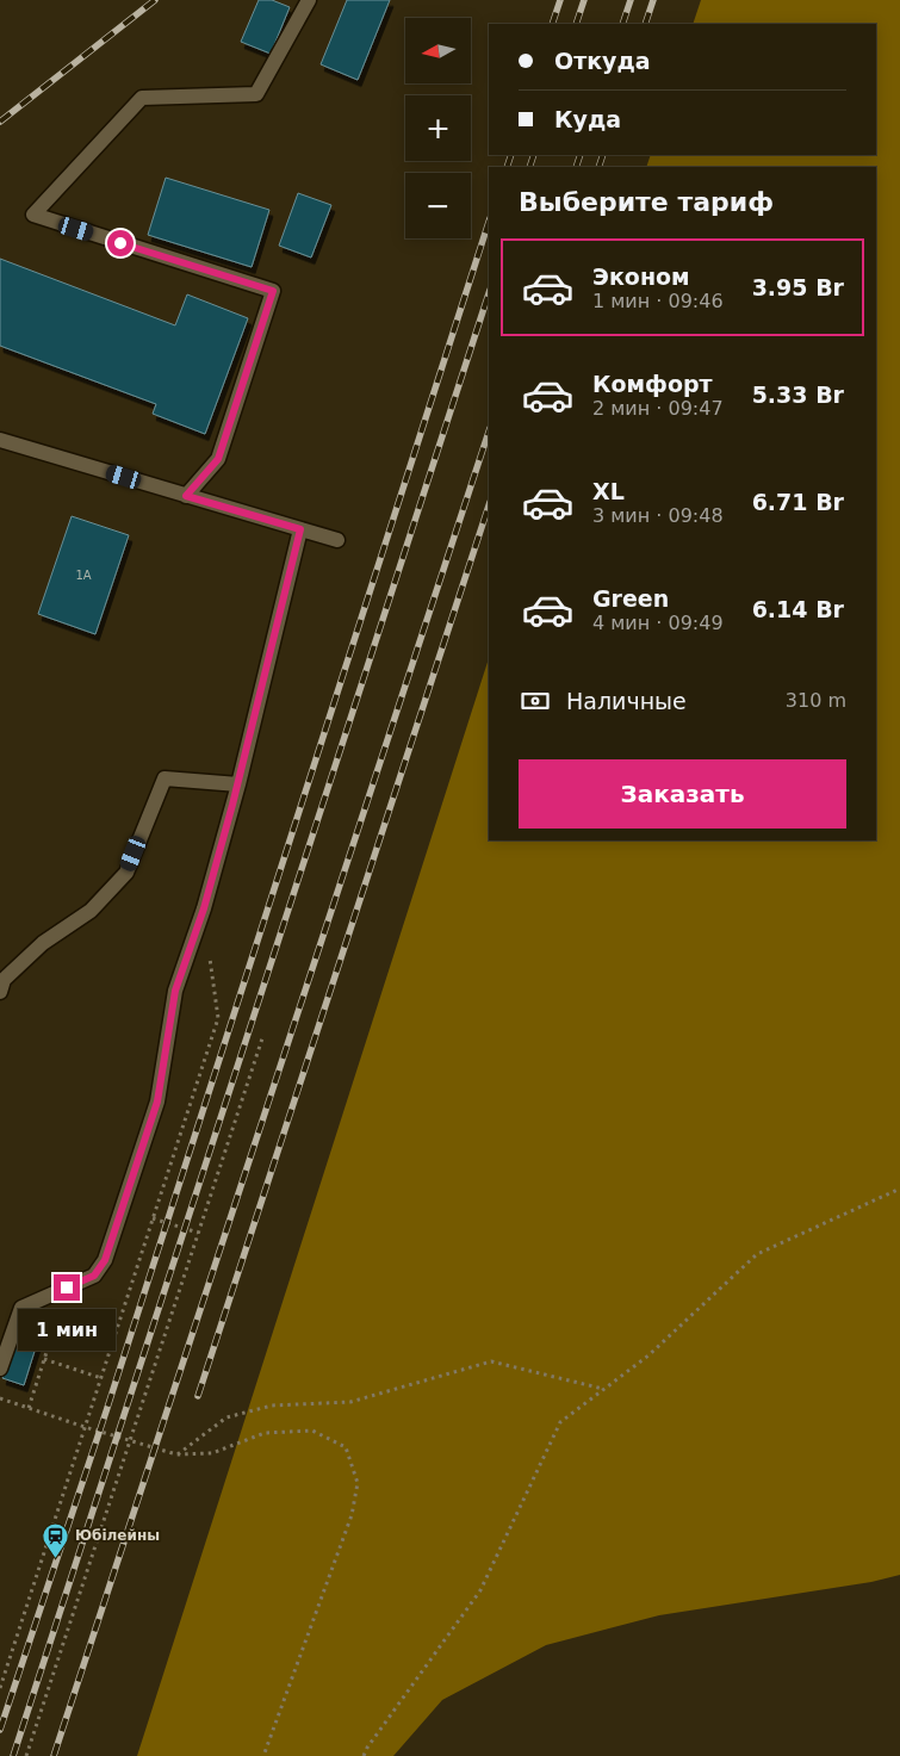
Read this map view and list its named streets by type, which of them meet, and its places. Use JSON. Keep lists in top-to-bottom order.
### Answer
{
  "places": {
    "station": ["Юбілейны"]
  },
  "house_numbers": ["1А"],
  "north": "left",
  "page": {
    "map_buttons": ["+", "−"],
    "banner": ["Откуда", "Куда"],
    "heading": "Выберите тариф",
    "list": [
      {
        "name": "Эконом",
        "note": "1 мин · 09:46",
        "value": "3.95 Br"
      },
      {
        "name": "Комфорт",
        "note": "2 мин · 09:47",
        "value": "5.33 Br"
      },
      {
        "name": "XL",
        "note": "3 мин · 09:48",
        "value": "6.71 Br"
      },
      {
        "name": "Green",
        "note": "4 мин · 09:49",
        "value": "6.14 Br"
      }
    ],
    "pay": ["Наличные", "310 m"],
    "buttons": "Заказать",
    "bubble": "1 мин"
  }
}
